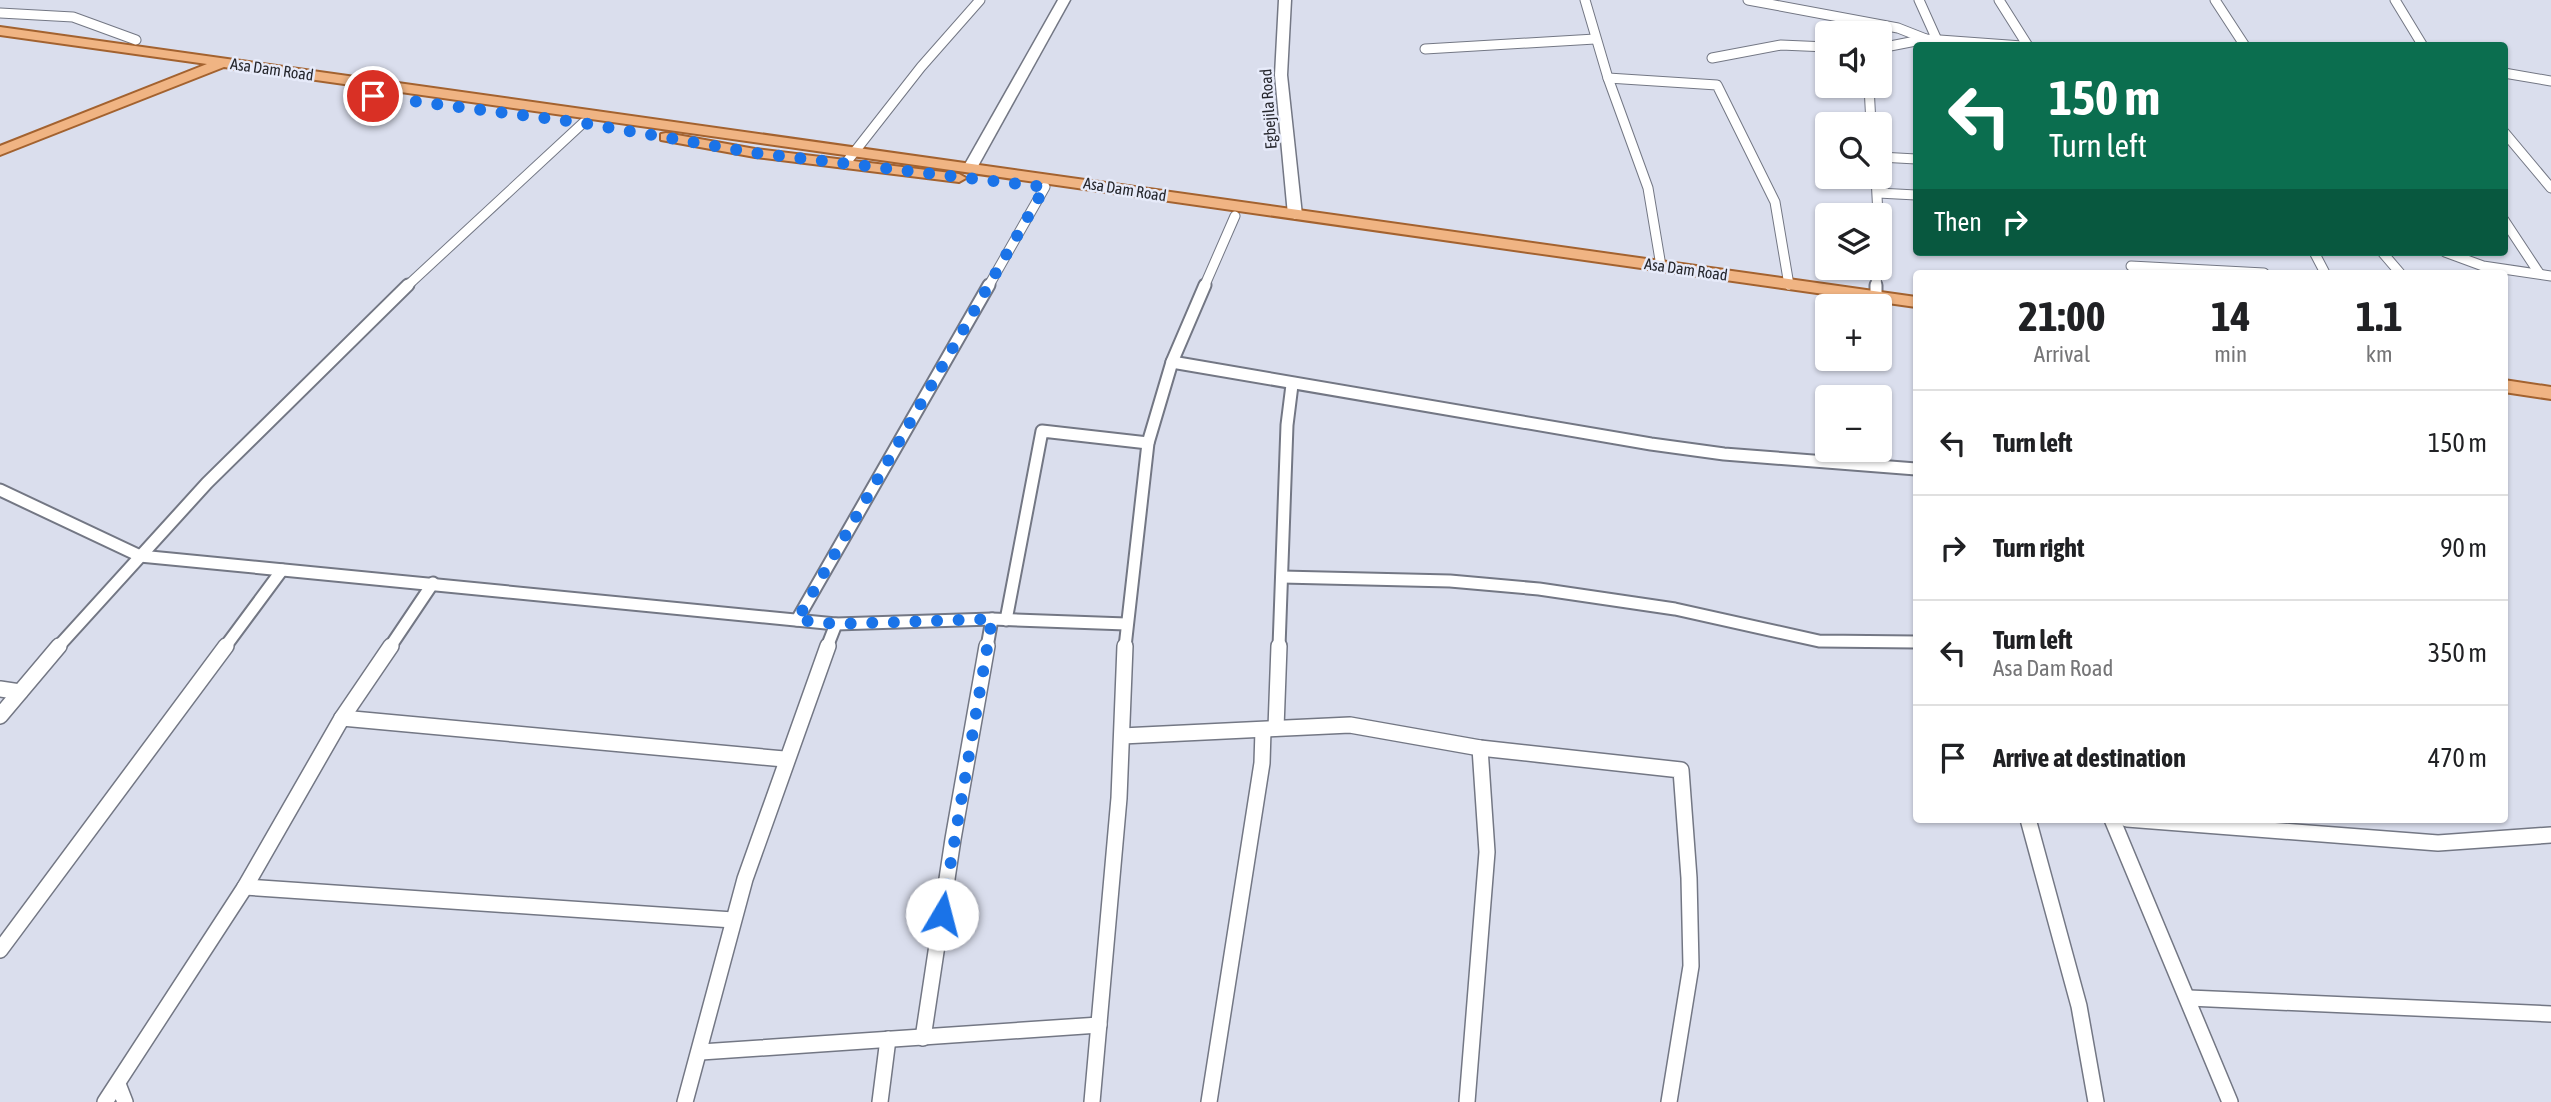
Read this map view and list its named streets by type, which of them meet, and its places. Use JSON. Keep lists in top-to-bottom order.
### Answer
{
  "streets": {
    "main road": ["Asa Dam Road"],
    "street": ["Egbejila Road"]
  },
  "crossings": [
    ["Asa Dam Road", "Egbejila Road"]
  ],
  "page": {
    "map_buttons": ["+", "−"],
    "turn": ["150 m", "Turn left"],
    "then": "Then",
    "eta": [
      "21:00",
      "Arrival",
      "14",
      "min",
      "1.1",
      "km"
    ],
    "list": [
      {
        "name": "Turn left",
        "value": "150 m"
      },
      {
        "name": "Turn right",
        "value": "90 m"
      },
      {
        "name": "Turn left",
        "note": "Asa Dam Road",
        "value": "350 m"
      },
      {
        "name": "Arrive at destination",
        "value": "470 m"
      }
    ]
  }
}
